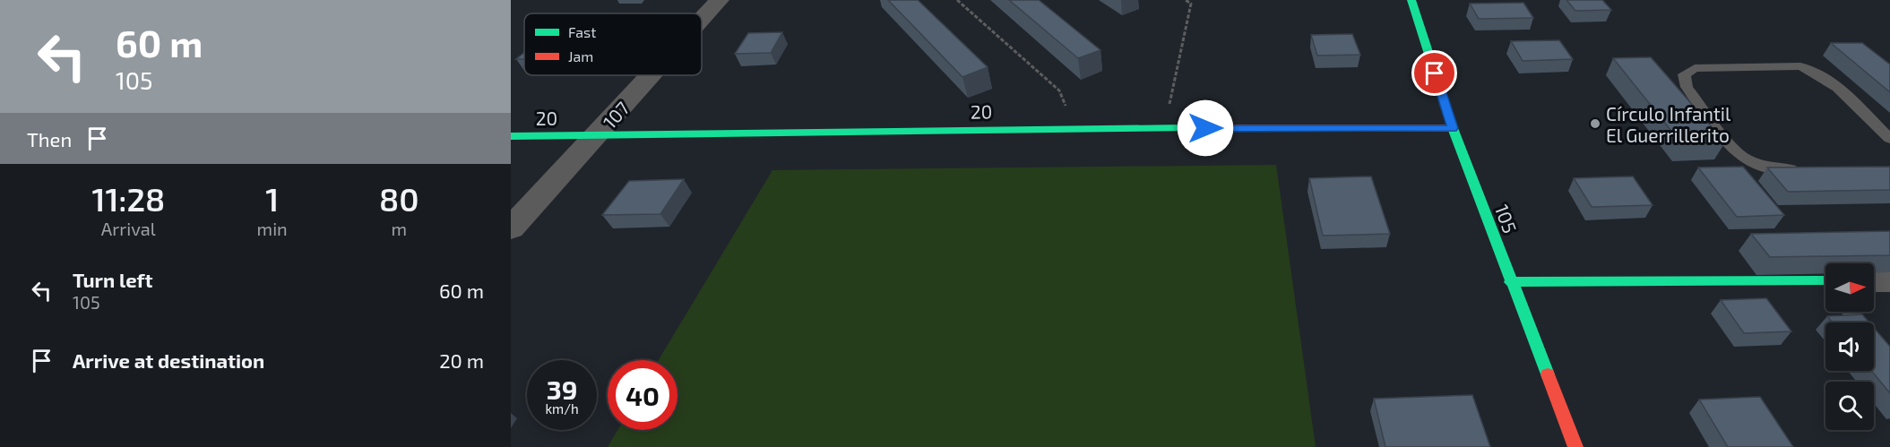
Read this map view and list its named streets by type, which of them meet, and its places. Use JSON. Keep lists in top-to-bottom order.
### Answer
{
  "streets": {
    "street": ["20", "107", "105"]
  },
  "crossings": [
    ["20", "107"],
    ["20", "105"]
  ],
  "places": ["Círculo Infantil El Guerrillerito"],
  "legend": ["Fast", "Jam"],
  "north": "right",
  "page": {
    "turn": ["60 m", "105"],
    "then": "Then",
    "eta": [
      "11:28",
      "Arrival",
      "1",
      "min",
      "80",
      "m"
    ],
    "list": [
      {
        "name": "Turn left",
        "note": "105",
        "value": "60 m"
      },
      {
        "name": "Arrive at destination",
        "value": "20 m"
      }
    ],
    "speed": "39 km/h",
    "limit": "40"
  }
}
